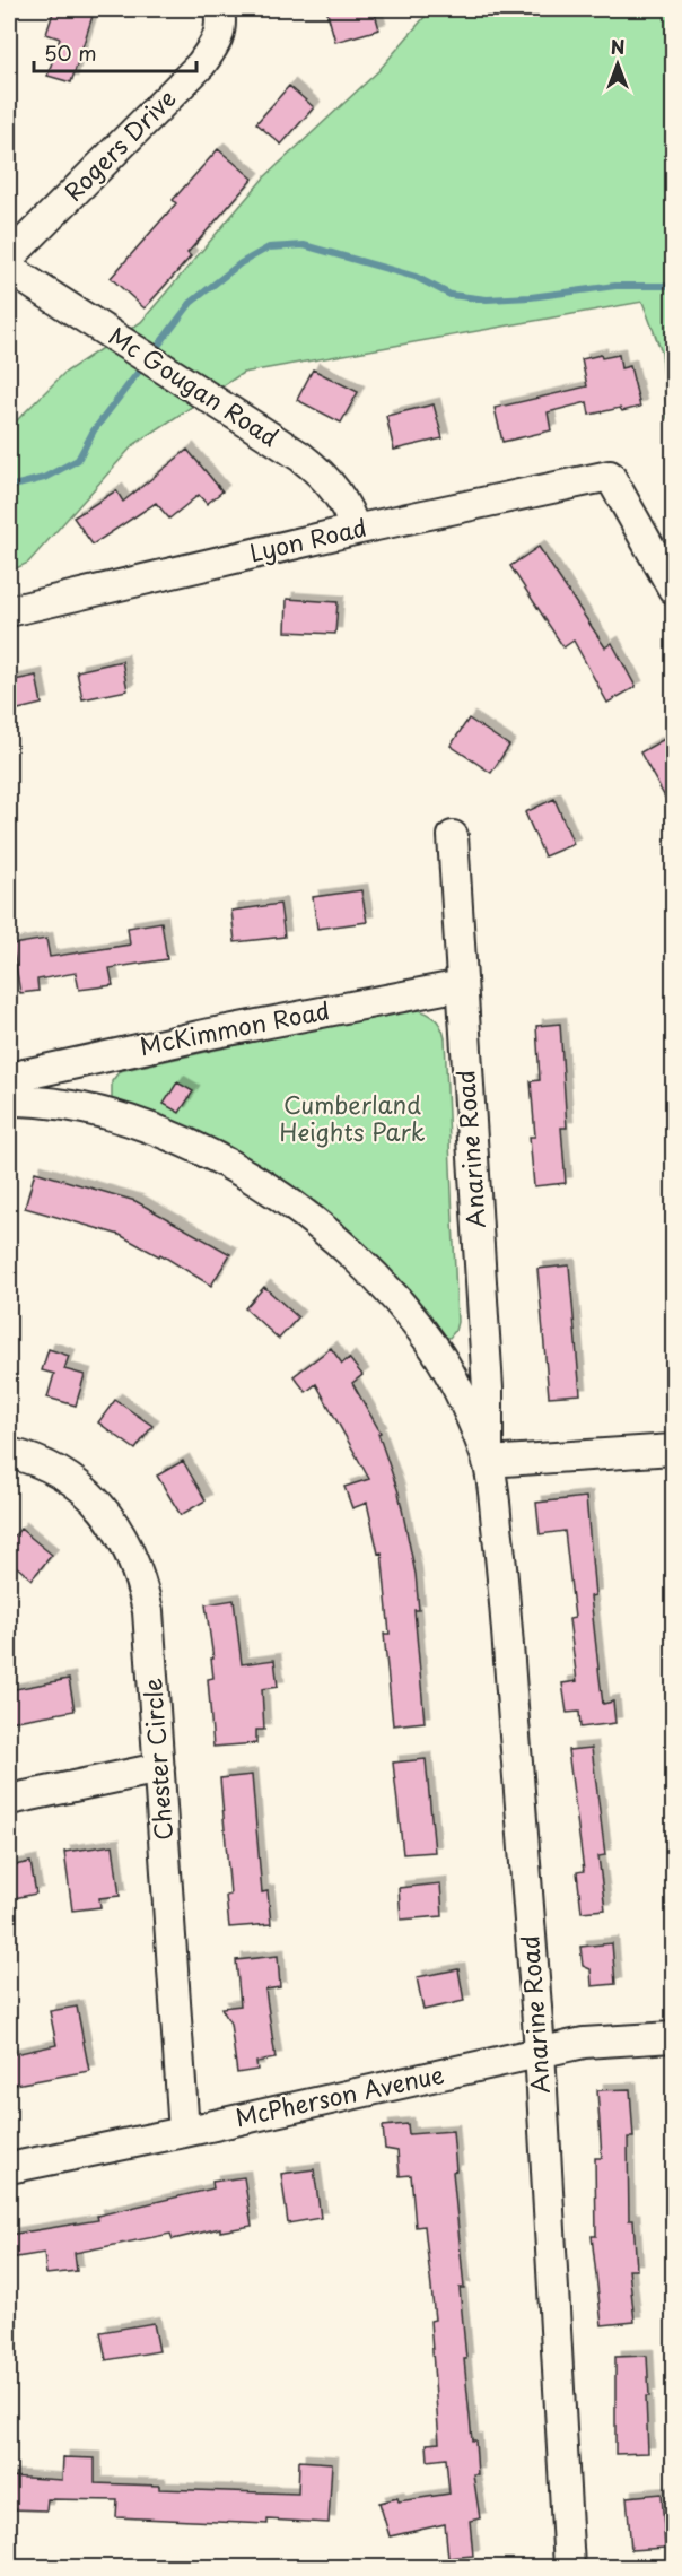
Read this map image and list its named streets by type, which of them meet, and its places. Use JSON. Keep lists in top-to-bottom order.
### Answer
{
  "streets": {
    "street": [
      "Rogers Drive",
      "Mc Gougan Road",
      "Lyon Road",
      "McKimmon Road",
      "Anarine Road",
      "Chester Circle",
      "McPherson Avenue"
    ]
  },
  "crossings": [
    ["Mc Gougan Road", "Lyon Road"],
    ["McKimmon Road", "Anarine Road"],
    ["Anarine Road", "McPherson Avenue"],
    ["Chester Circle", "McPherson Avenue"]
  ],
  "parks": ["Cumberland Heights Park"],
  "scale_bar": "50 m",
  "north": "top"
}
